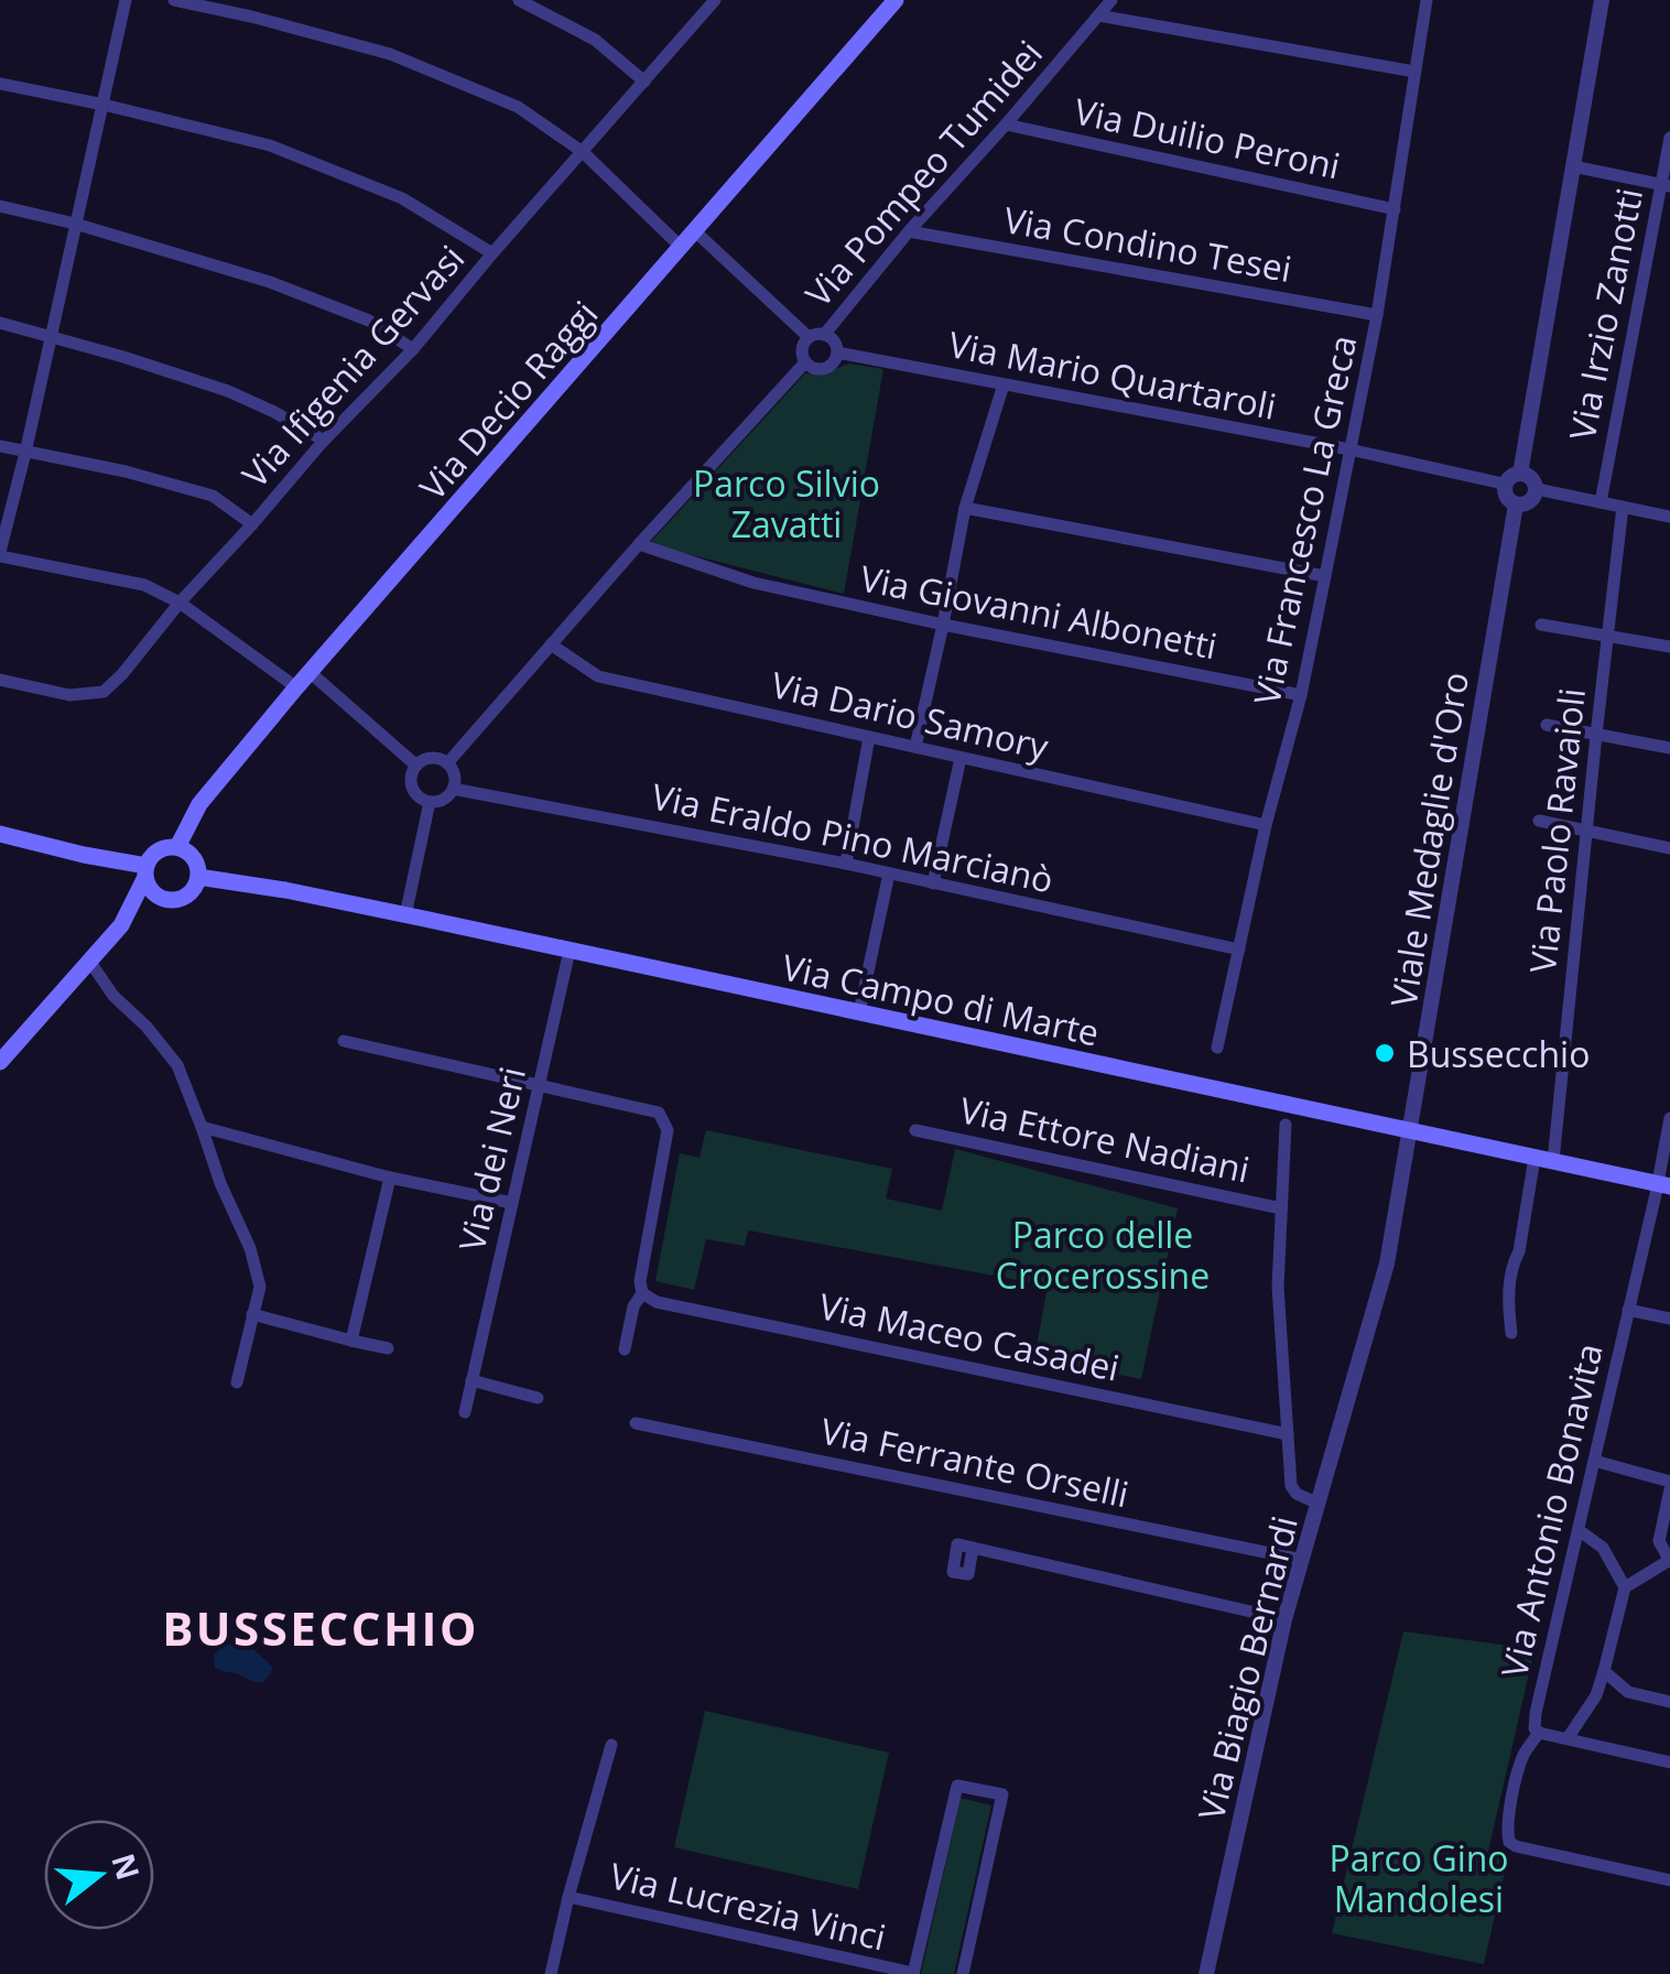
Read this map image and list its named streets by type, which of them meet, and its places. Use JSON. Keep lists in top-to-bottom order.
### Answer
{
  "streets": {
    "main road": ["Via Decio Raggi", "Via Campo di Marte"],
    "street": [
      "Via Duilio Peroni",
      "Via Pompeo Tumidei",
      "Via Condino Tesei",
      "Via Irzio Zanotti",
      "Via Ifigenia Gervasi",
      "Via Mario Quartaroli",
      "Via Francesco La Greca",
      "Via Giovanni Albonetti",
      "Via Dario Samory",
      "Via Paolo Ravaioli",
      "Via Eraldo Pino Marcianò",
      "Viale Medaglie d'Oro",
      "Via Ettore Nadiani",
      "Via dei Neri",
      "Via Maceo Casadei",
      "Via Ferrante Orselli",
      "Via Antonio Bonavita",
      "Via Biagio Bernardi",
      "Via Lucrezia Vinci"
    ]
  },
  "crossings": [
    ["Via Duilio Peroni", "Via Pompeo Tumidei"],
    ["Via Duilio Peroni", "Via Francesco La Greca"],
    ["Via Pompeo Tumidei", "Via Condino Tesei"],
    ["Via Pompeo Tumidei", "Via Mario Quartaroli"],
    ["Via Condino Tesei", "Via Francesco La Greca"],
    ["Via Mario Quartaroli", "Via Francesco La Greca"],
    ["Via Mario Quartaroli", "Viale Medaglie d'Oro"],
    ["Via Decio Raggi", "Via Campo di Marte"],
    ["Via Francesco La Greca", "Via Giovanni Albonetti"],
    ["Via Francesco La Greca", "Via Dario Samory"],
    ["Via Francesco La Greca", "Via Eraldo Pino Marcianò"],
    ["Via Paolo Ravaioli", "Via Campo di Marte"],
    ["Viale Medaglie d'Oro", "Via Campo di Marte"],
    ["Viale Medaglie d'Oro", "Via Biagio Bernardi"],
    ["Via Campo di Marte", "Via dei Neri"],
    ["Via Campo di Marte", "Via Antonio Bonavita"],
    ["Via Ettore Nadiani", "Via Biagio Bernardi"],
    ["Via Maceo Casadei", "Via Biagio Bernardi"],
    ["Via Ferrante Orselli", "Via Biagio Bernardi"]
  ],
  "districts": ["BUSSECCHIO"],
  "parks": ["Parco Silvio Zavatti", "Parco delle Crocerossine", "Parco Gino Mandolesi"],
  "places": ["Bussecchio"],
  "north": "right"
}
